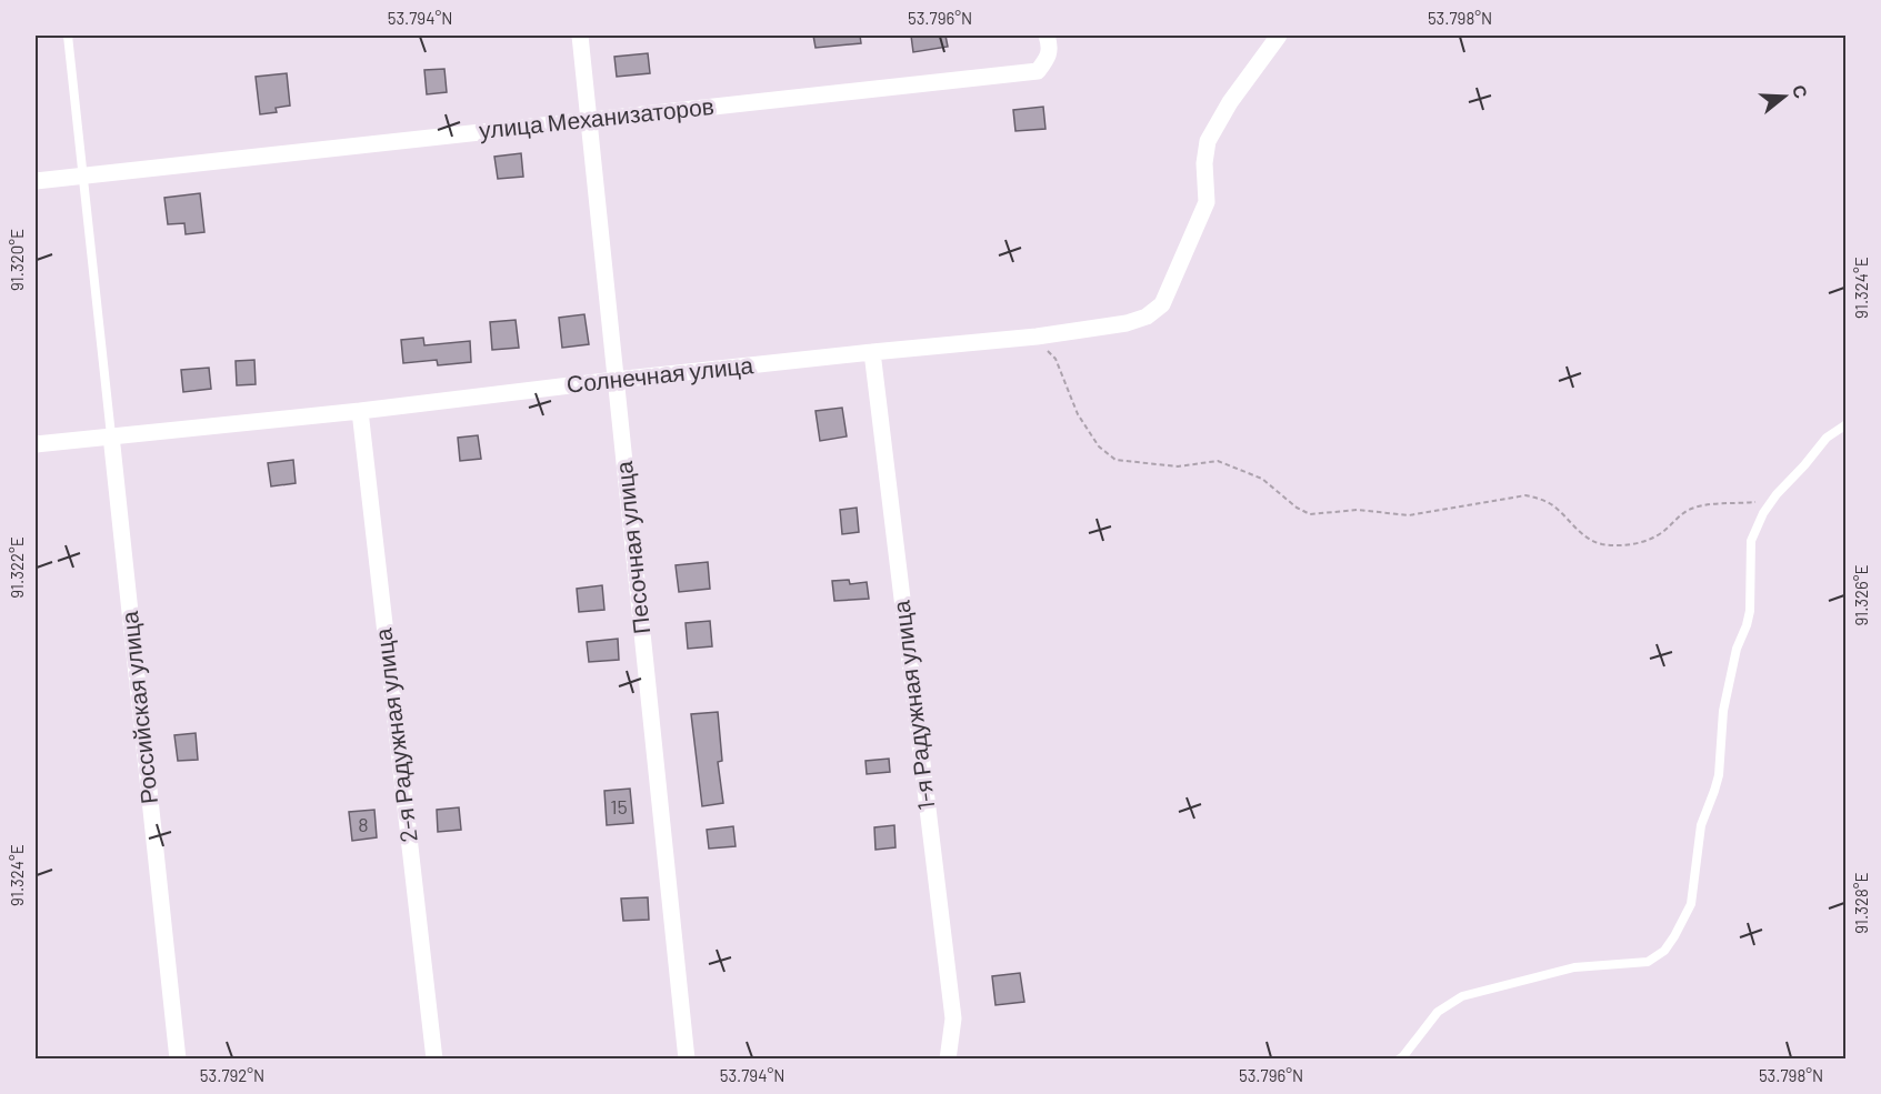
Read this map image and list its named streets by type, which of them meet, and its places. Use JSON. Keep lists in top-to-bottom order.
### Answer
{
  "streets": {
    "street": [
      "улица Механизаторов",
      "Солнечная улица",
      "Песочная улица",
      "1-я Радужная улица",
      "Российская улица",
      "2-я Радужная улица"
    ]
  },
  "crossings": [
    ["улица Механизаторов", "Песочная улица"],
    ["Солнечная улица", "Песочная улица"],
    ["Солнечная улица", "1-я Радужная улица"],
    ["Солнечная улица", "Российская улица"],
    ["Солнечная улица", "2-я Радужная улица"]
  ],
  "house_numbers": ["15", "8"],
  "north": "right",
  "coordinates": [
    "53.794°N",
    "53.796°N",
    "53.798°N",
    "91.320°E",
    "91.324°E",
    "91.322°E",
    "91.326°E",
    "91.328°E",
    "53.792°N"
  ]
}
